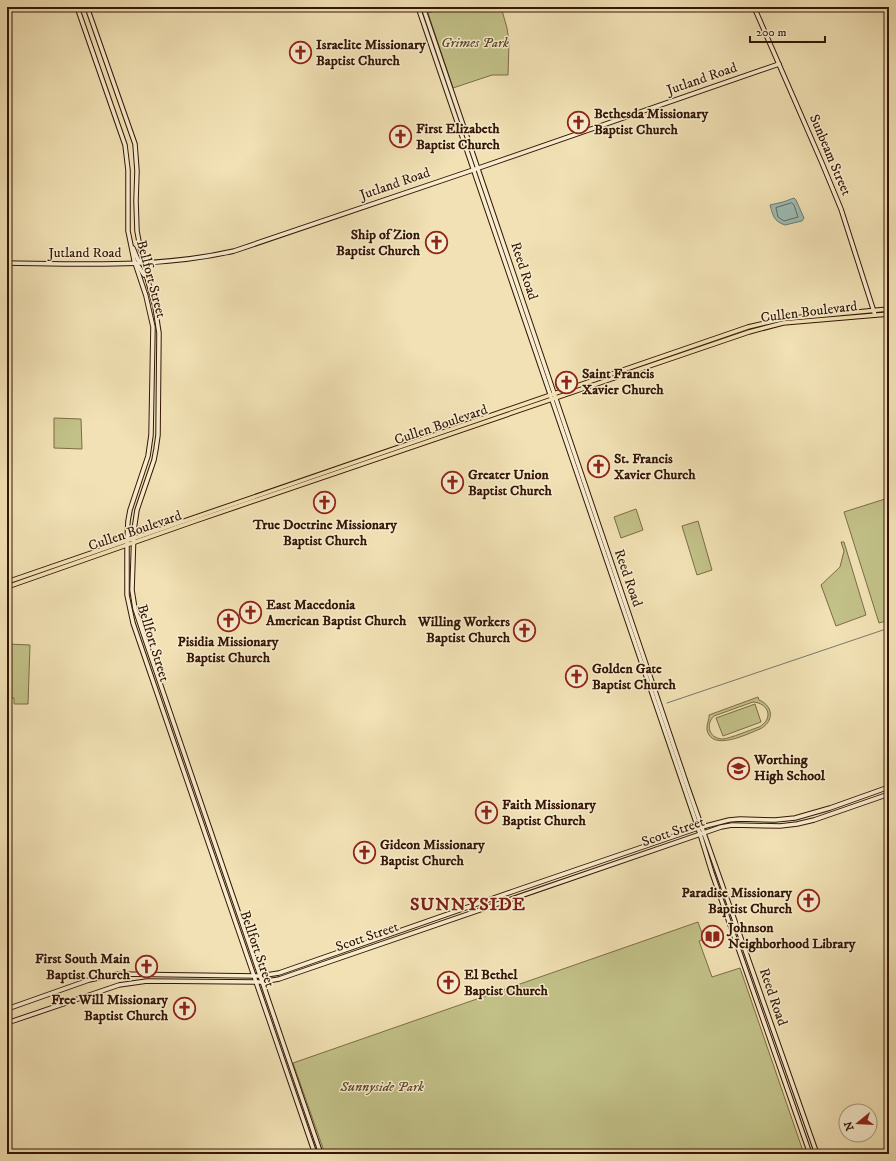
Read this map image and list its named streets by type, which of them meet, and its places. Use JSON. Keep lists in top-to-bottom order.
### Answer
{
  "streets": {
    "main road": [
      "Jutland Road",
      "Sunbeam Street",
      "Reed Road",
      "Bellfort Street",
      "Cullen Boulevard",
      "Scott Street"
    ]
  },
  "crossings": [
    ["Jutland Road", "Sunbeam Street"],
    ["Jutland Road", "Reed Road"],
    ["Jutland Road", "Bellfort Street"],
    ["Sunbeam Street", "Cullen Boulevard"],
    ["Reed Road", "Cullen Boulevard"],
    ["Reed Road", "Scott Street"],
    ["Bellfort Street", "Cullen Boulevard"],
    ["Bellfort Street", "Scott Street"]
  ],
  "districts": ["SUNNYSIDE"],
  "parks": ["Grimes Park", "Sunnyside Park"],
  "places": {
    "church": [
      "Israelite Missionary Baptist Church",
      "Bethesda Missionary Baptist Church",
      "First Elizabeth Baptist Church",
      "Ship of Zion Baptist Church",
      "Saint Francis Xavier Church",
      "St. Francis Xavier Church",
      "Greater Union Baptist Church",
      "True Doctrine Missionary Baptist Church",
      "East Macedonia American Baptist Church",
      "Pisidia Missionary Baptist Church",
      "Willing Workers Baptist Church",
      "Golden Gate Baptist Church",
      "Faith Missionary Baptist Church",
      "Gideon Missionary Baptist Church",
      "Paradise Missionary Baptist Church",
      "First South Main Baptist Church",
      "El Bethel Baptist Church",
      "Free Will Missionary Baptist Church"
    ],
    "school or university": ["Worthing High School"],
    "library": ["Johnson Neighborhood Library"]
  },
  "scale_bar": "200 m",
  "north": "left"
}
